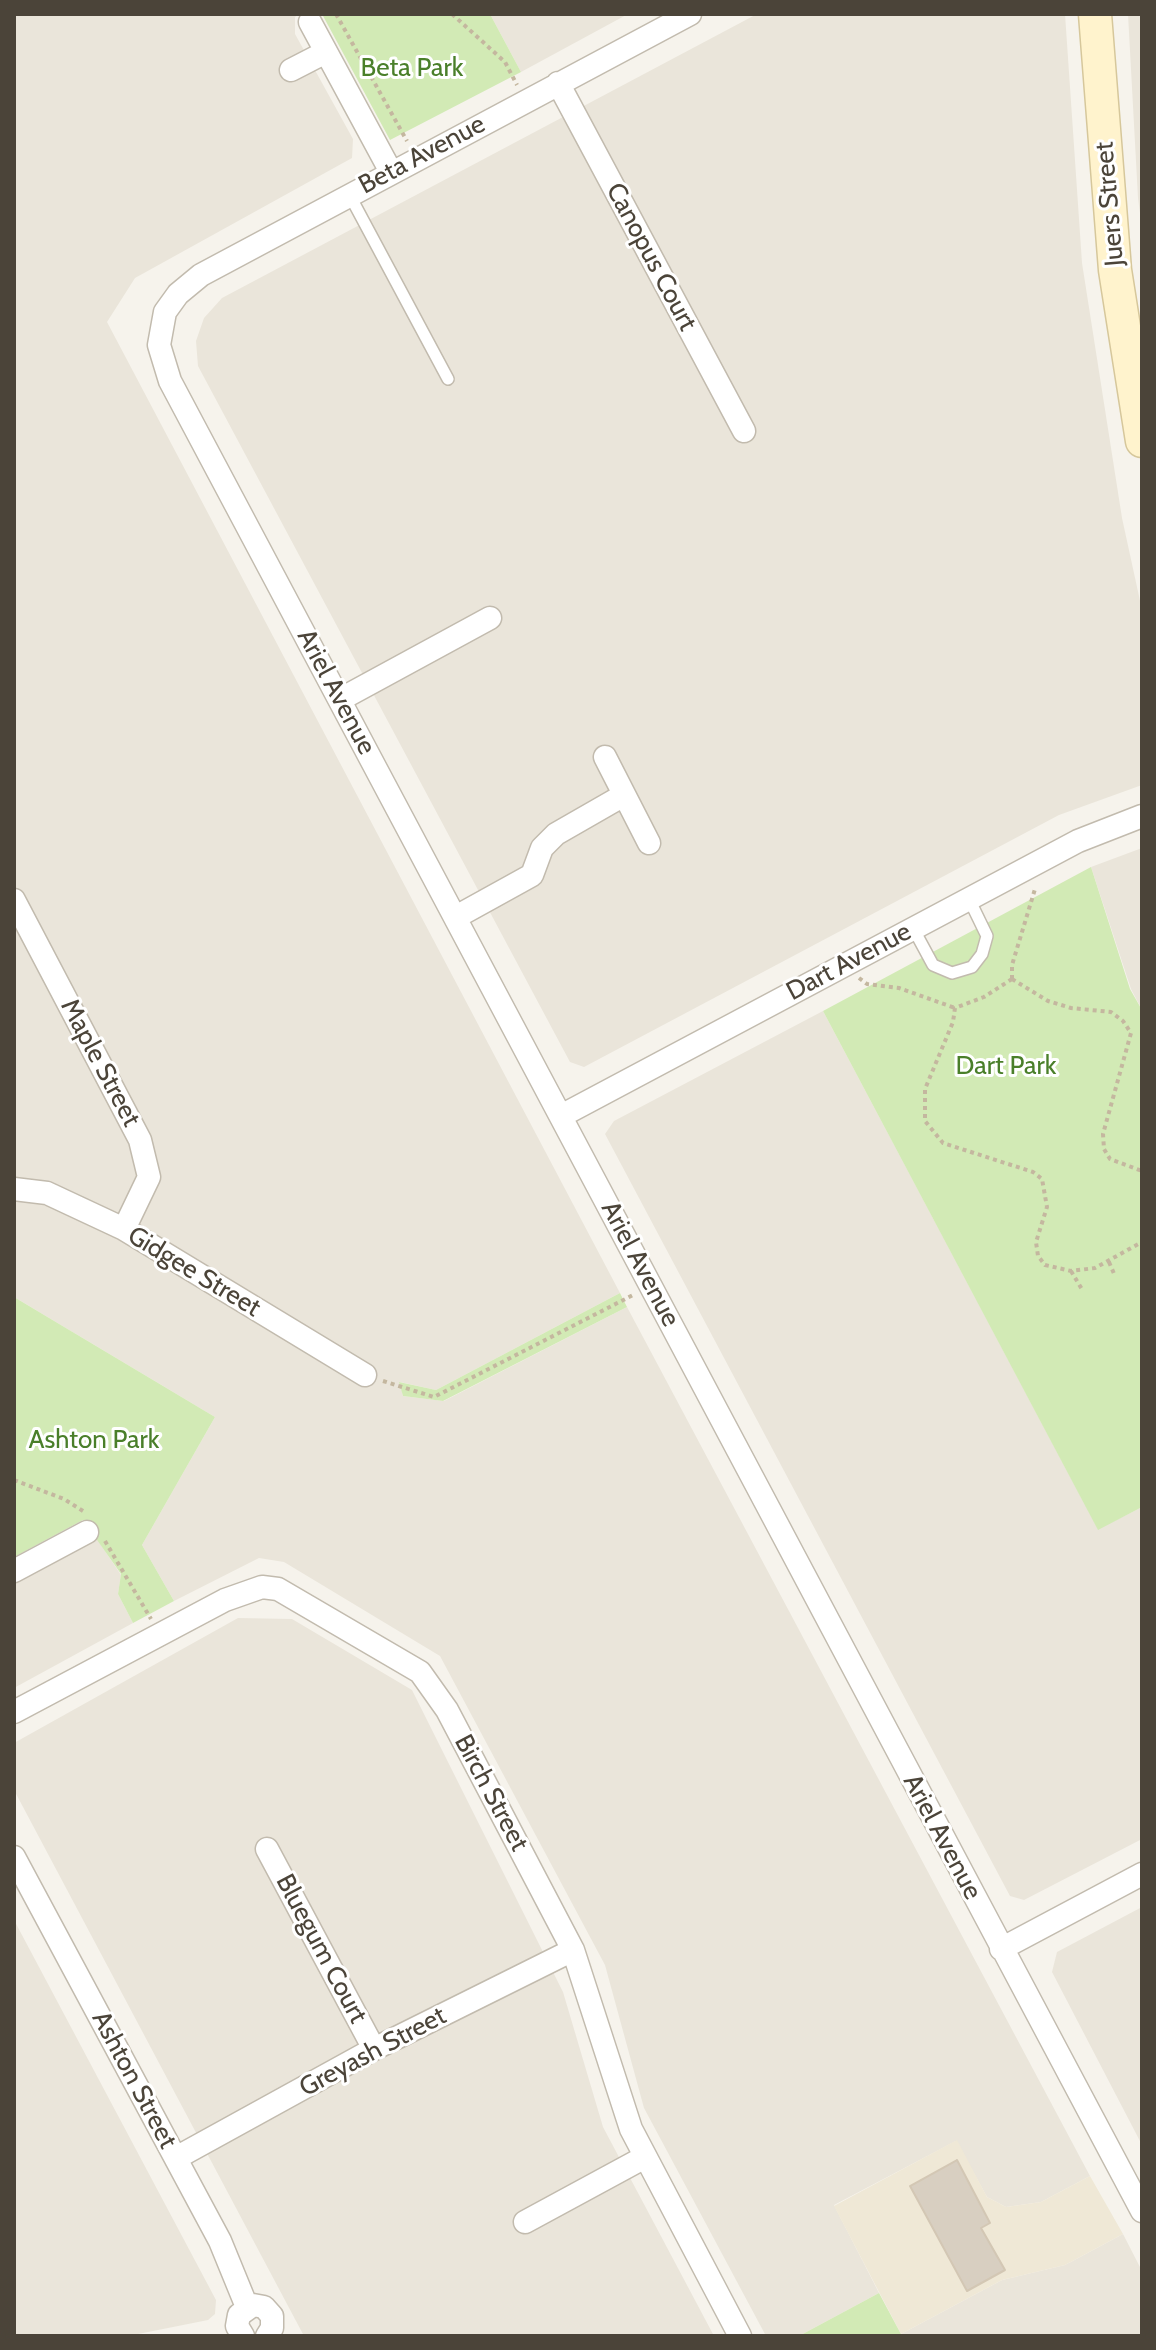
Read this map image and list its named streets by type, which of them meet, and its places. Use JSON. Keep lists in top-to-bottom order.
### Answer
{
  "streets": {
    "street": [
      "Beta Avenue",
      "Juers Street",
      "Canopus Court",
      "Ariel Avenue",
      "Dart Avenue",
      "Maple Street",
      "Gidgee Street",
      "Birch Street",
      "Bluegum Court",
      "Greyash Street",
      "Ashton Street"
    ]
  },
  "crossings": [
    ["Beta Avenue", "Canopus Court"],
    ["Beta Avenue", "Ariel Avenue"],
    ["Ariel Avenue", "Dart Avenue"],
    ["Maple Street", "Gidgee Street"],
    ["Birch Street", "Greyash Street"],
    ["Bluegum Court", "Greyash Street"],
    ["Greyash Street", "Ashton Street"]
  ],
  "parks": ["Beta Park", "Dart Park", "Ashton Park"]
}
